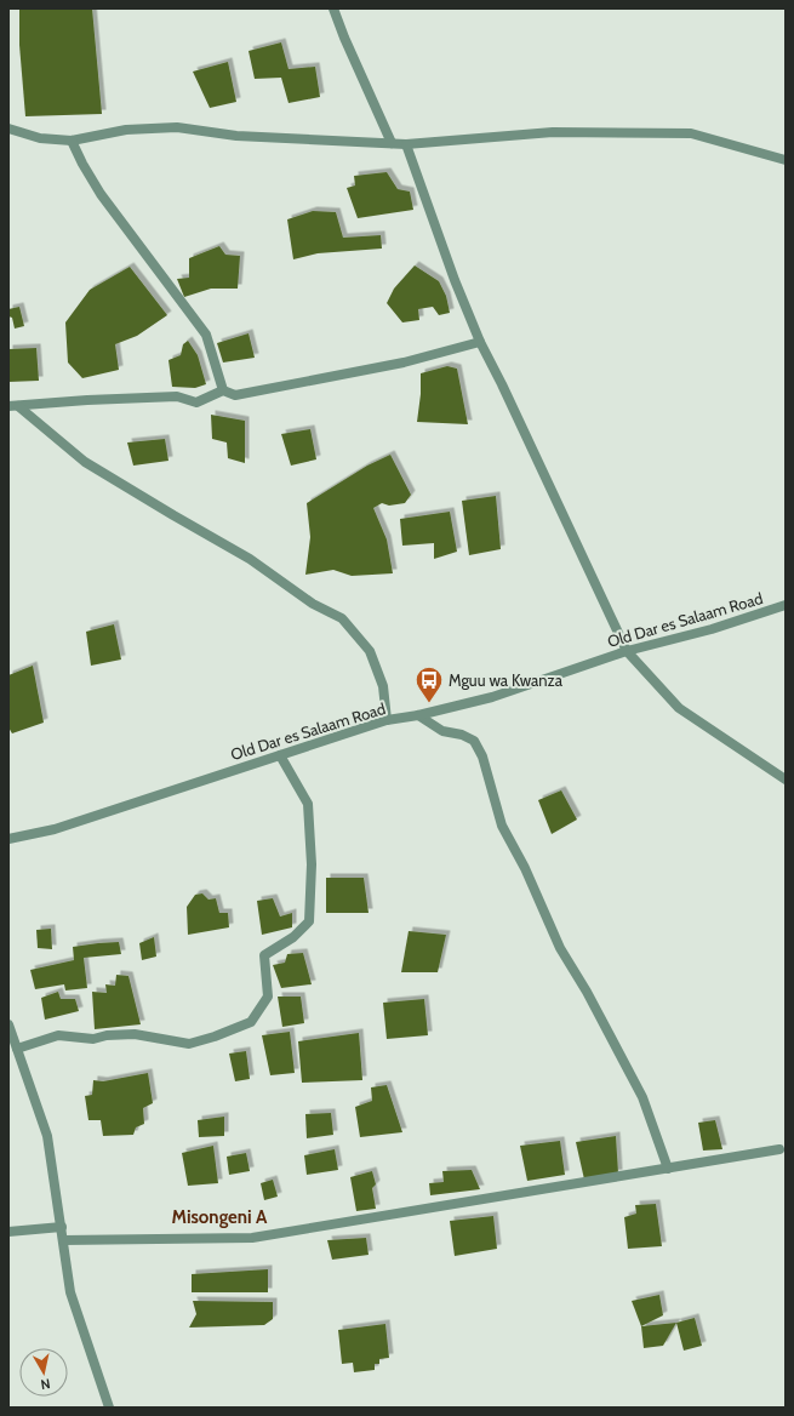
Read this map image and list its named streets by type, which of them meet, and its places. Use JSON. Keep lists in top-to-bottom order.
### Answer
{
  "streets": {
    "street": ["Old Dar es Salaam Road"]
  },
  "districts": ["Misongeni A"],
  "places": {
    "bus stop": ["Mguu wa Kwanza"]
  },
  "north": "bottom"
}
